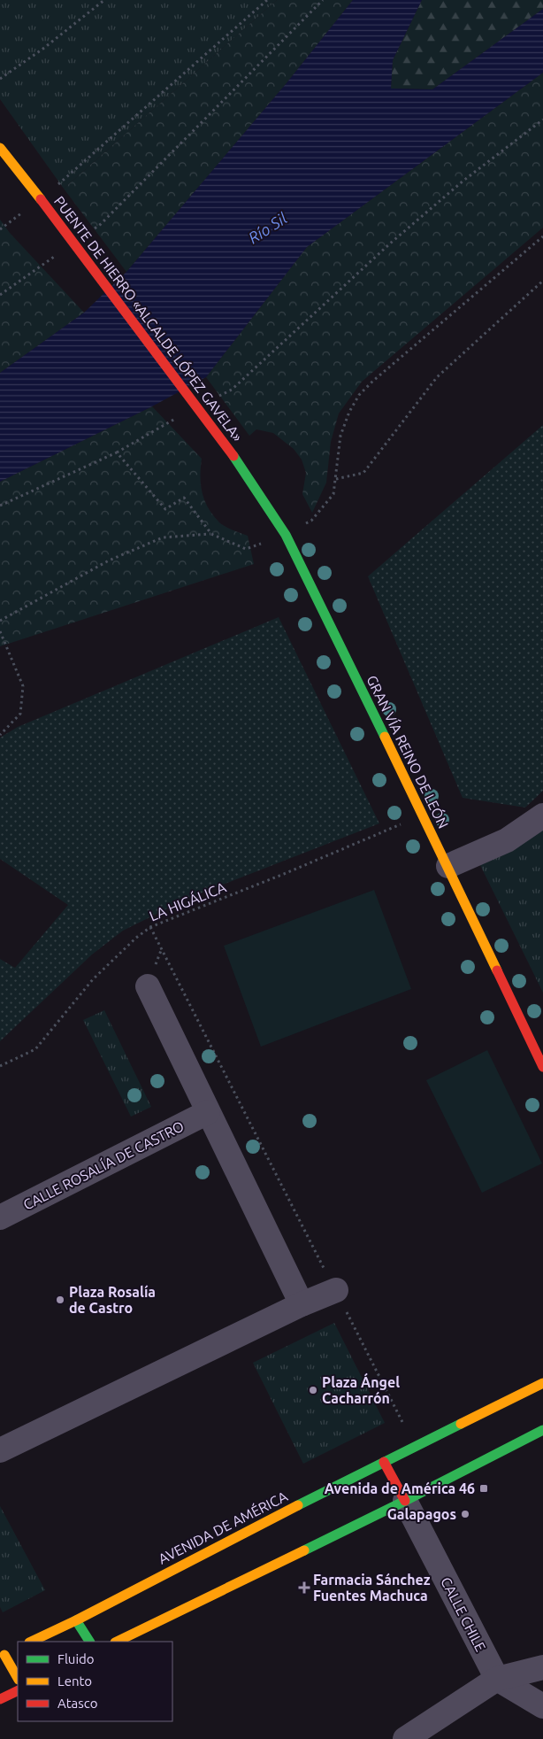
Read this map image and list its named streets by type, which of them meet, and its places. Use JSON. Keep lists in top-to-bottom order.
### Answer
{
  "streets": {
    "street": [
      "PUENTE DE HIERRO «ALCALDE LÓPEZ GAVELA»",
      "GRAN VÍA REINO DE LEÓN",
      "CALLE ROSALÍA DE CASTRO",
      "AVENIDA DE AMÉRICA",
      "CALLE CHILE"
    ],
    "path": ["LA HIGÁLICA"]
  },
  "crossings": [
    ["PUENTE DE HIERRO «ALCALDE LÓPEZ GAVELA»", "GRAN VÍA REINO DE LEÓN"],
    ["GRAN VÍA REINO DE LEÓN", "LA HIGÁLICA"]
  ],
  "water": ["Río Sil"],
  "places": {
    "other": ["Plaza Rosalía de Castro", "Plaza Ángel Cacharrón", "Galapagos"],
    "transit": ["Avenida de América 46"],
    "health": ["Farmacia Sánchez Fuentes Machuca"]
  },
  "legend": ["Fluido", "Lento", "Atasco"]
}
